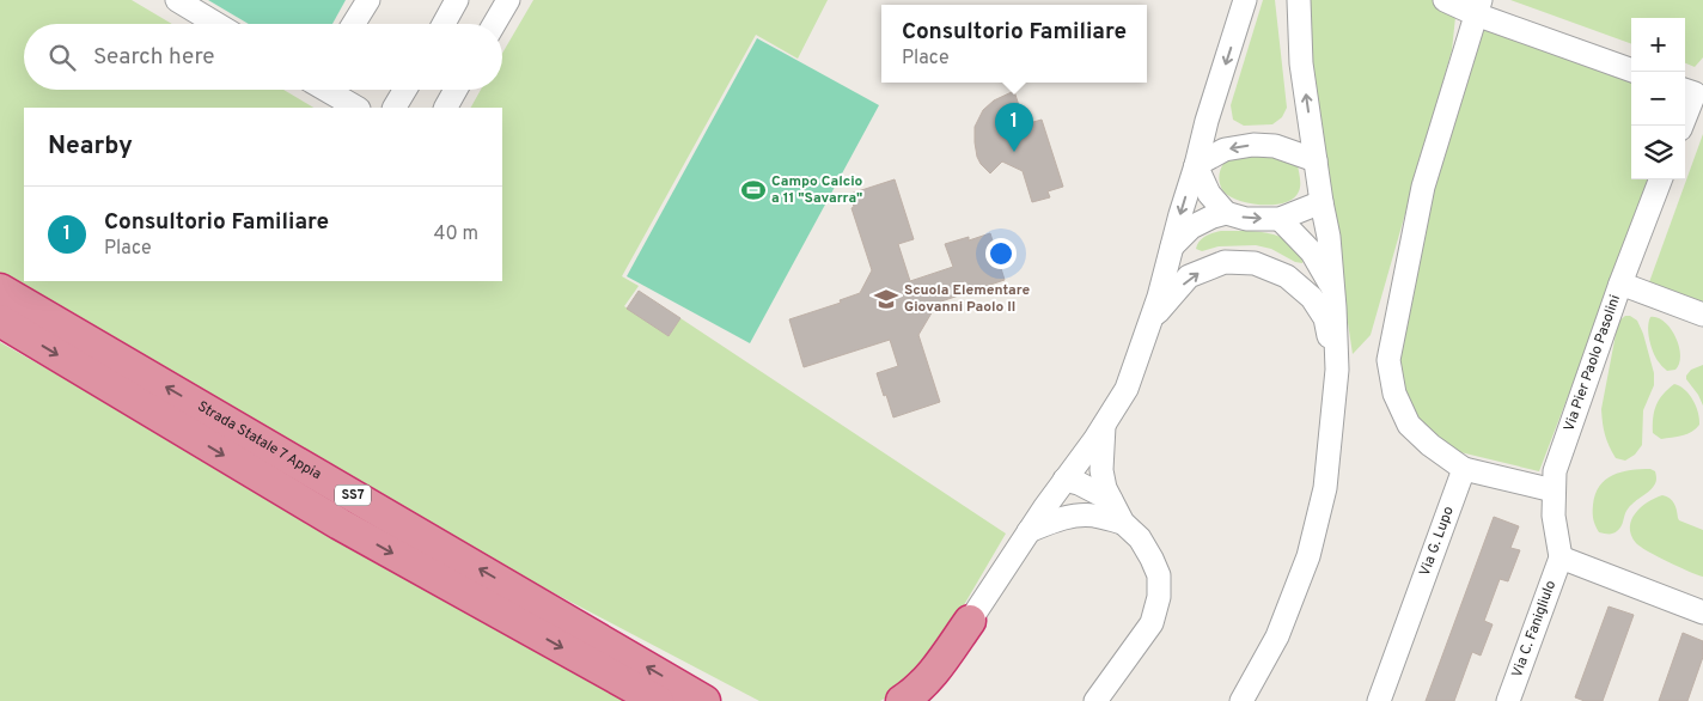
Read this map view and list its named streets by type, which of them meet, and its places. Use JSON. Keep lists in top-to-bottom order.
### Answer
{
  "streets": {
    "highway": ["Strada Statale 7 Appia", "SS7"],
    "street": ["Via Pier Paolo Pasolini", "Via G. Lupo", "Via C. Fanigliulo"]
  },
  "crossings": [
    ["Via Pier Paolo Pasolini", "Via C. Fanigliulo"]
  ],
  "places": {
    "sports": ["Campo Calcio a 11 \"Savarra\""],
    "school or university": ["Scuola Elementare Giovanni Paolo II"]
  },
  "page": {
    "popup": ["Consultorio Familiare", "Place"],
    "map_buttons": ["+", "−"],
    "search": "Search here",
    "pins": "1",
    "heading": "Nearby",
    "list": [
      {
        "mark": "1",
        "name": "Consultorio Familiare",
        "note": "Place",
        "value": "40 m"
      }
    ]
  }
}
